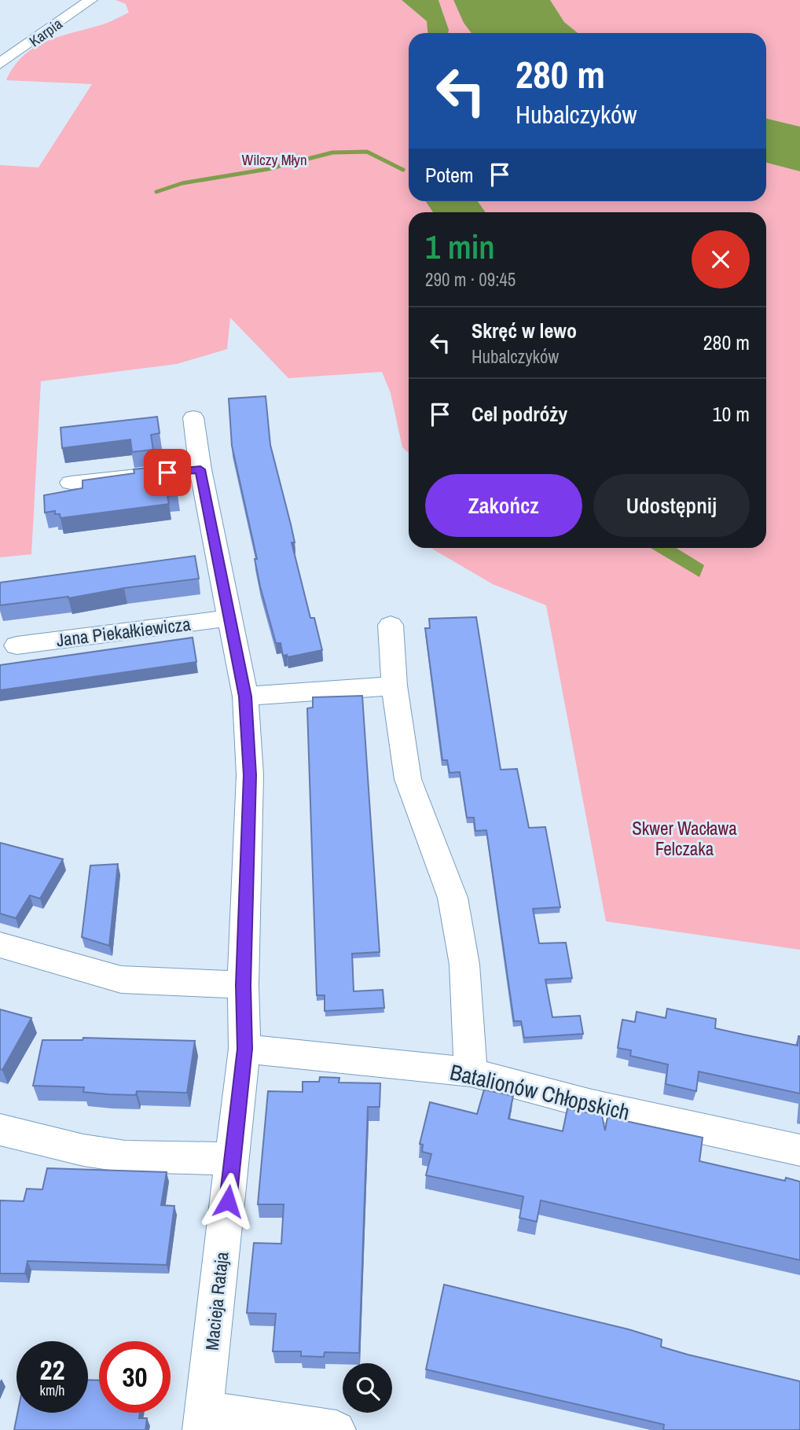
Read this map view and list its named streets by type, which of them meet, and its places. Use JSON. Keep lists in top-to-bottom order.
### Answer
{
  "streets": {
    "street": [
      "Karpia",
      "Jana Piekałkiewicza",
      "Batalionów Chłopskich",
      "Macieja Rataja"
    ]
  },
  "crossings": [
    ["Jana Piekałkiewicza", "Macieja Rataja"],
    ["Batalionów Chłopskich", "Macieja Rataja"]
  ],
  "parks": ["Wilczy Młyn", "Skwer Wacława Felczaka"],
  "page": {
    "turn": ["280 m", "Hubalczyków"],
    "then": "Potem",
    "heading": ["1 min", "290 m · 09:45"],
    "list": [
      {
        "name": "Skręć w lewo",
        "note": "Hubalczyków",
        "value": "280 m"
      },
      {
        "name": "Cel podróży",
        "value": "10 m"
      }
    ],
    "buttons": ["Zakończ", "Udostępnij"],
    "speed": "22 km/h",
    "limit": "30"
  }
}
